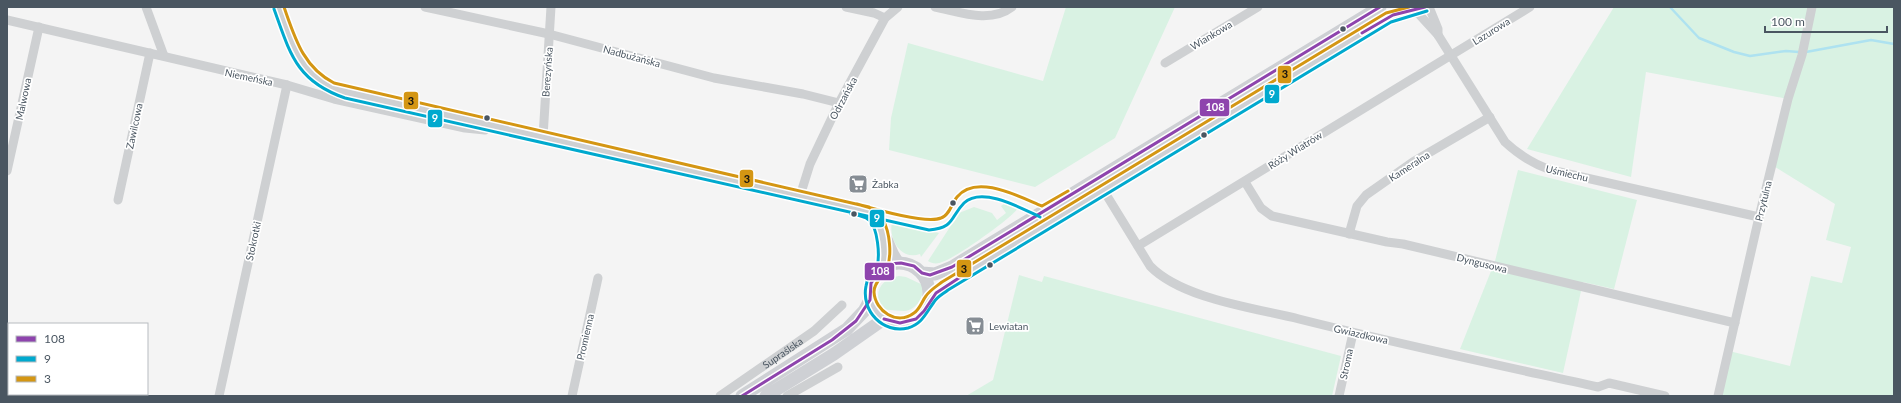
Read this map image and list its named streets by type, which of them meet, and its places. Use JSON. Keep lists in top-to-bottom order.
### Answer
{
  "streets": {
    "street": [
      "Lazurowa",
      "Wiankowa",
      "Nadbużańska",
      "Berezyńska",
      "Niemeńska",
      "Odrzańska",
      "Malwowa",
      "Zawilcowa",
      "Róży Wiatrów",
      "Kameralna",
      "Uśmiechu",
      "Przytulna",
      "Stokrotki",
      "Dyngusowa",
      "Gwiazdkowa",
      "Promienna",
      "Supraślska",
      "Stroma"
    ]
  },
  "crossings": [
    ["Lazurowa", "Róży Wiatrów"],
    ["Lazurowa", "Uśmiechu"],
    ["Nadbużańska", "Berezyńska"],
    ["Nadbużańska", "Odrzańska"],
    ["Berezyńska", "Niemeńska"],
    ["Niemeńska", "Odrzańska"],
    ["Niemeńska", "Malwowa"],
    ["Niemeńska", "Zawilcowa"],
    ["Niemeńska", "Stokrotki"],
    ["Róży Wiatrów", "Uśmiechu"],
    ["Róży Wiatrów", "Dyngusowa"],
    ["Róży Wiatrów", "Gwiazdkowa"],
    ["Kameralna", "Uśmiechu"],
    ["Kameralna", "Dyngusowa"],
    ["Uśmiechu", "Przytulna"],
    ["Przytulna", "Dyngusowa"],
    ["Gwiazdkowa", "Stroma"]
  ],
  "places": {
    "supermarket": ["Żabka", "Lewiatan"]
  },
  "lines": ["transit line 108", "transit line 3", "transit line 9"],
  "legend": ["108", "9", "3"],
  "scale_bar": "100 m"
}
